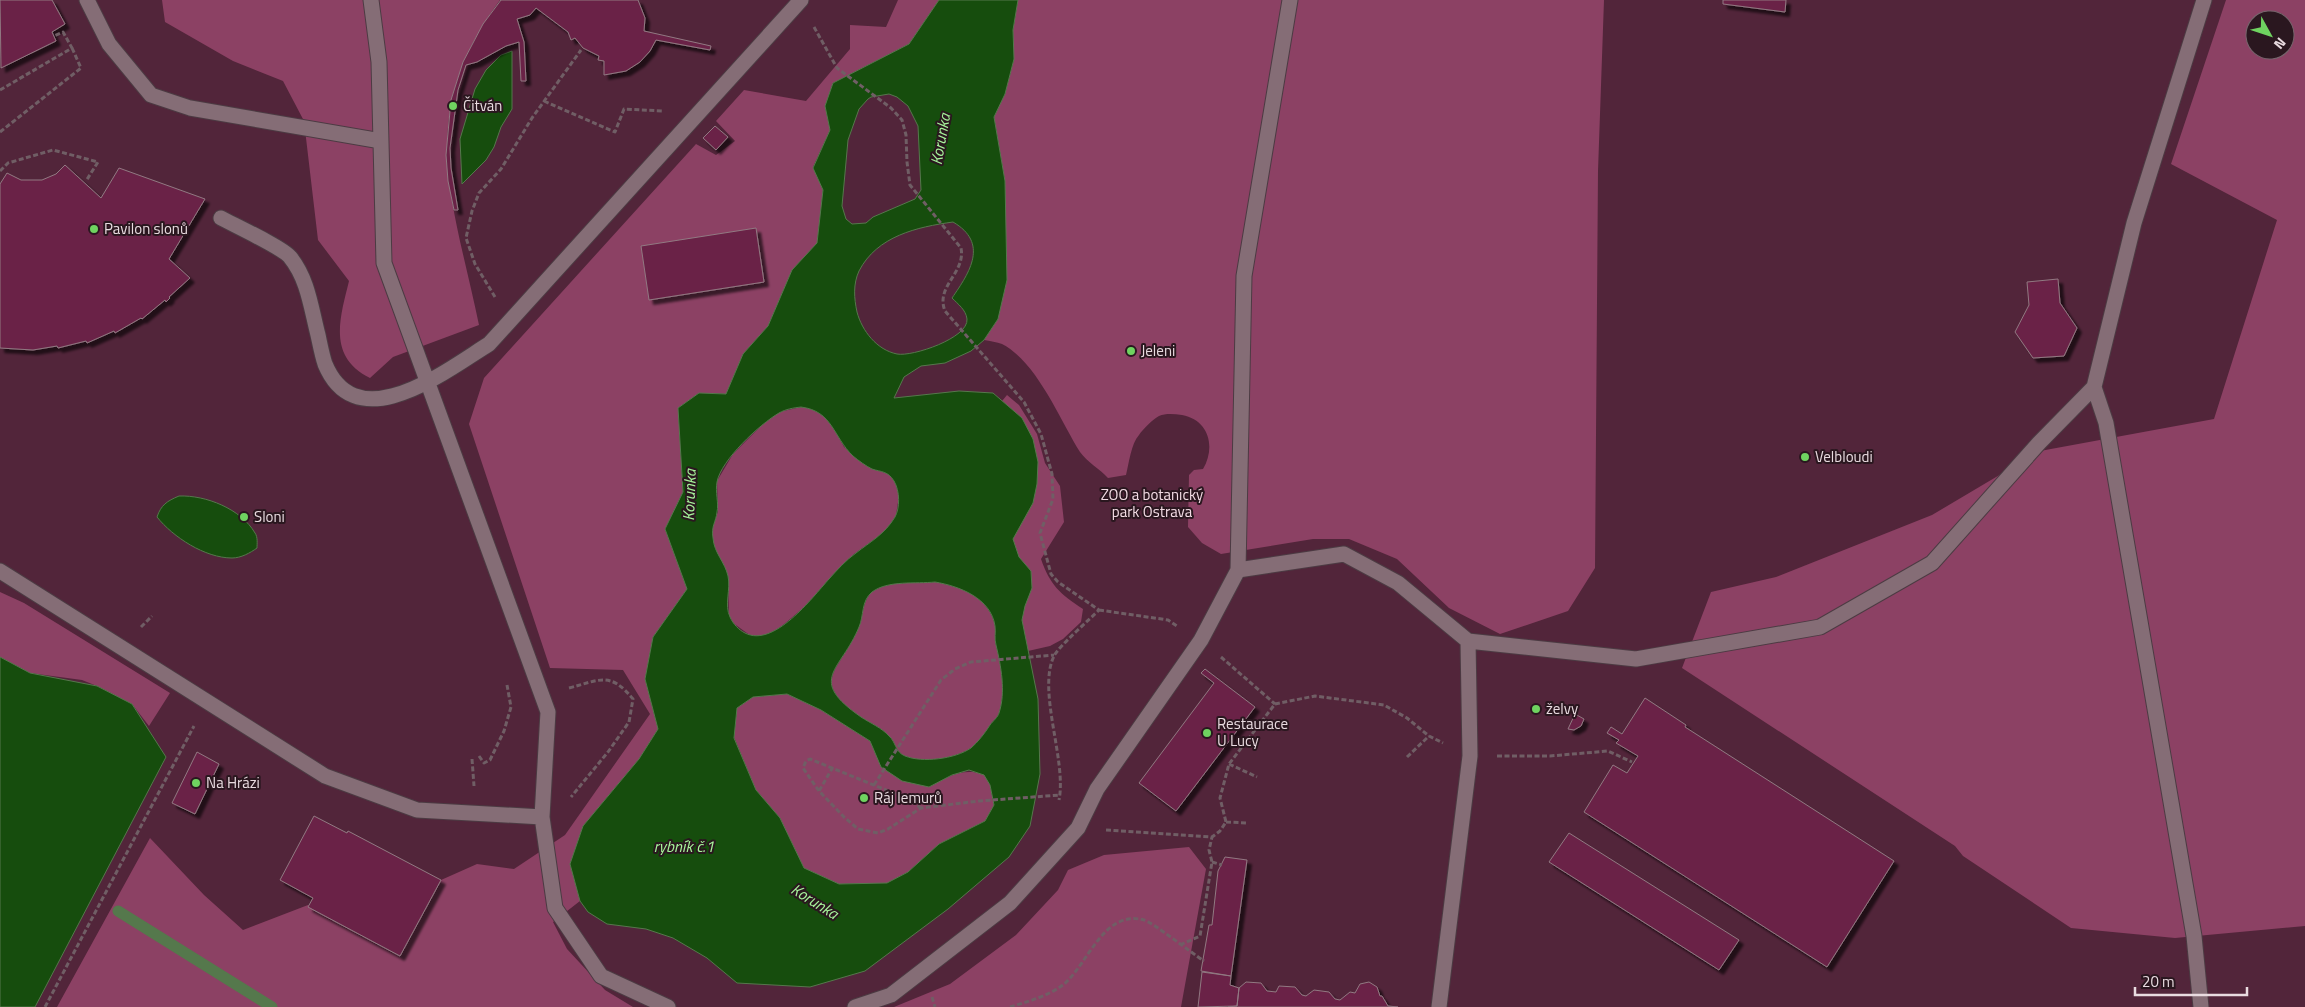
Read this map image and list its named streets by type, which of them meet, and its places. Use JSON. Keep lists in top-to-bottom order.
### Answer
{
  "water": ["Korunka", "rybník č.1"],
  "parks": ["ZOO a botanický park Ostrava"],
  "places": [
    "Čitván",
    "Pavilon slonů",
    "Jeleni",
    "Velbloudi",
    "Sloni",
    "želvy",
    "Restaurace U Lucy",
    "Na Hrázi",
    "Ráj lemurů"
  ],
  "scale_bar": "20 m",
  "north": "bottom right"
}
